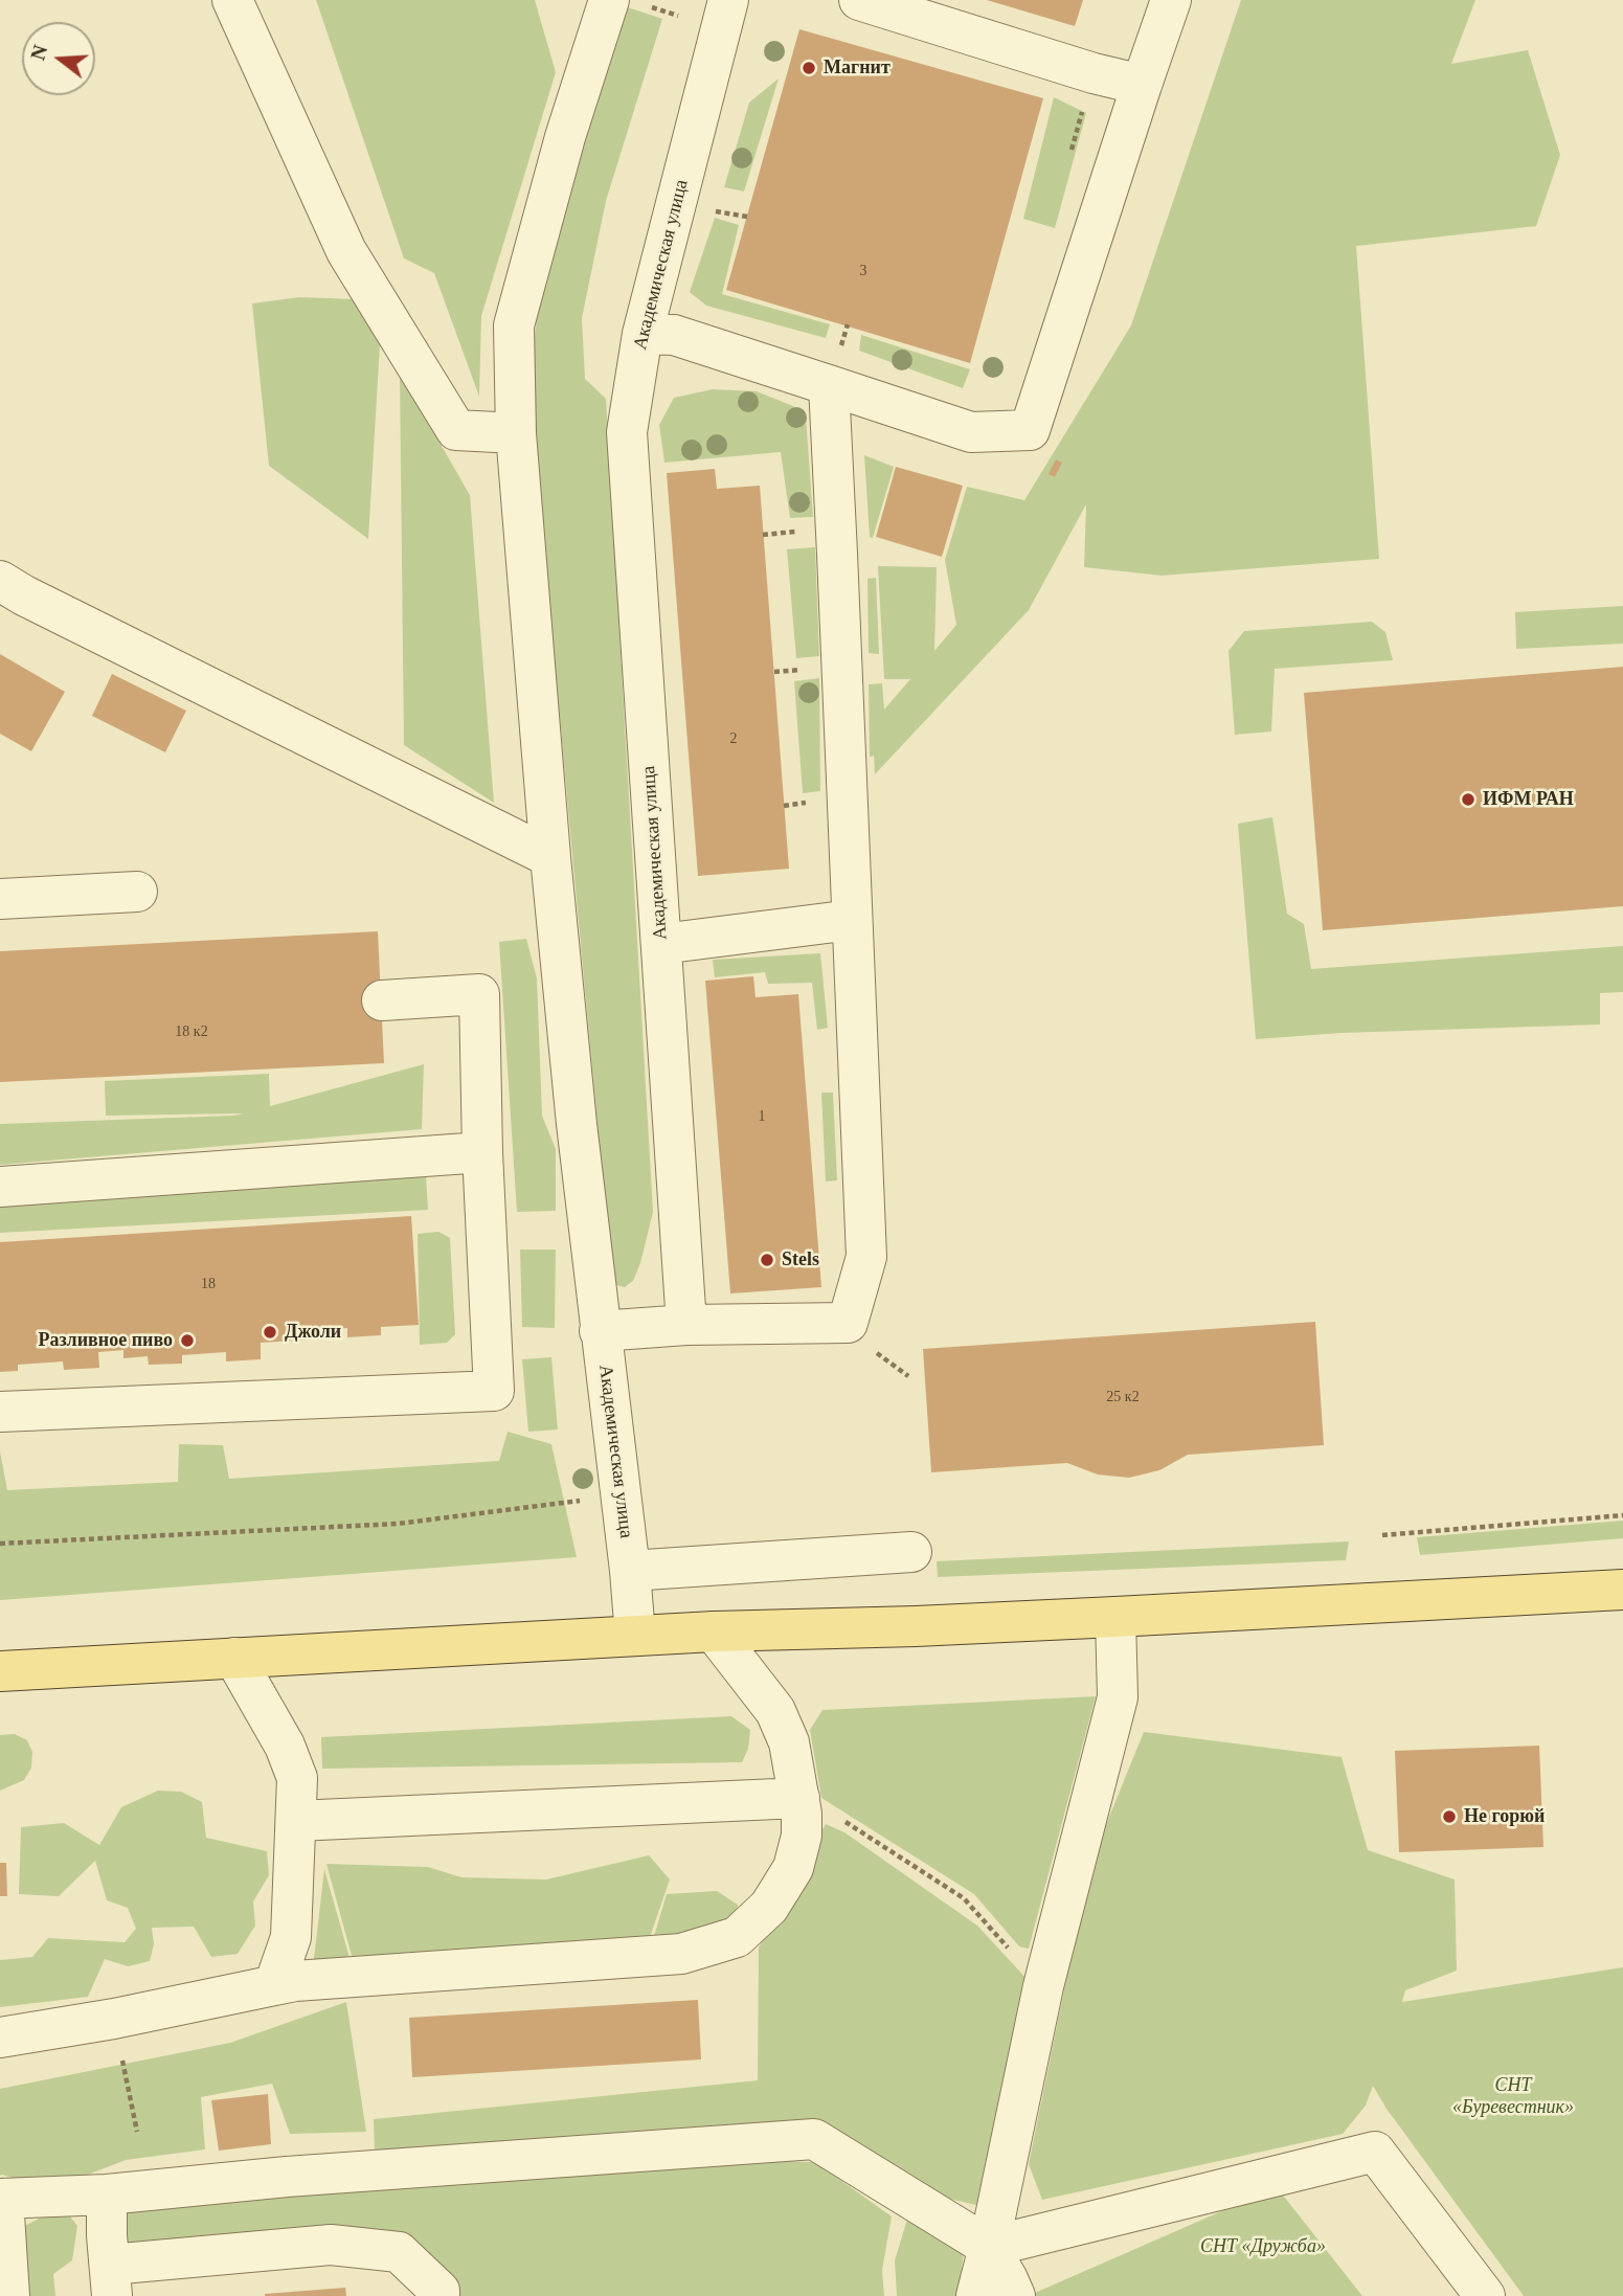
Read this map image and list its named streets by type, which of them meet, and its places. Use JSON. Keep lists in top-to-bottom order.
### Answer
{
  "streets": {
    "street": ["Академическая улица"]
  },
  "parks": ["СНТ «Буревестник»", "СНТ «Дружба»"],
  "places": [
    "Магнит",
    "ИФМ РАН",
    "Stels",
    "Джоли",
    "Разливное пиво",
    "Не горюй"
  ],
  "house_numbers": [
    "3",
    "2",
    "18 к2",
    "1",
    "18",
    "25 к2"
  ],
  "north": "left"
}
